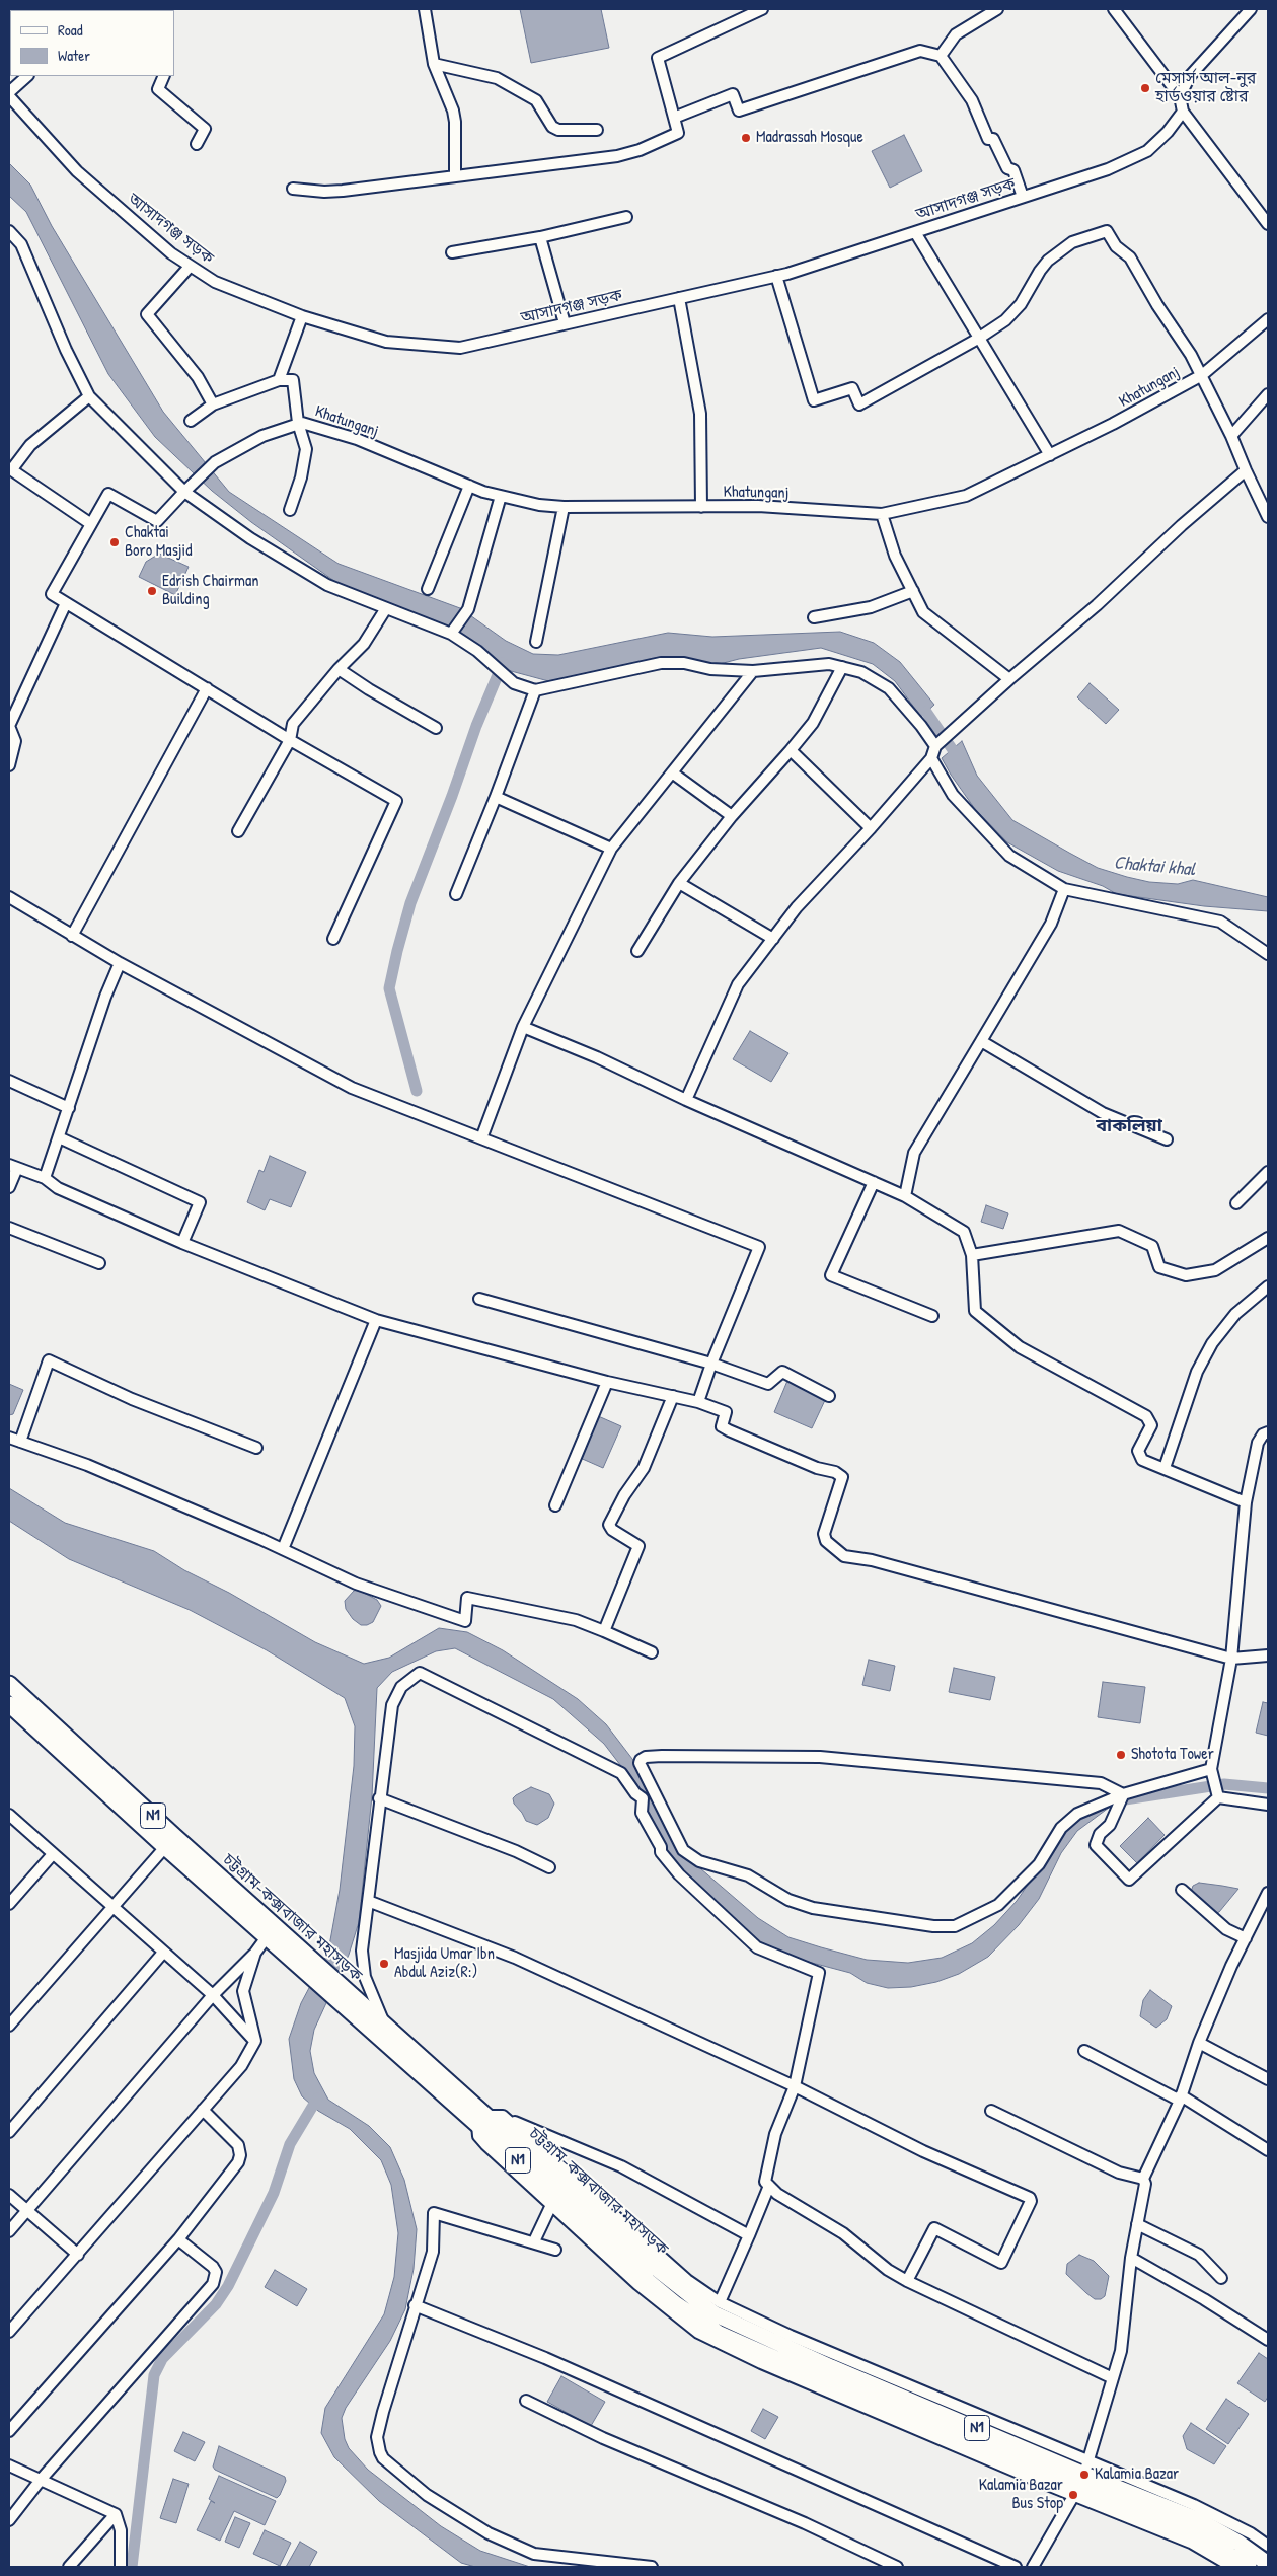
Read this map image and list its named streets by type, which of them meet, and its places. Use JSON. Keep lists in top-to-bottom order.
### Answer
{
  "streets": {
    "highway": ["N1", "চট্টগ্রাম-কক্সবাজার মহাসড়ক"],
    "street": ["আসাদগঞ্জ সড়ক", "Khatunganj"]
  },
  "districts": ["বাকলিয়া"],
  "water": ["Chaktai khal"],
  "places": [
    "মেসার্স আল-নুর হার্ডওয়ার ষ্টোর",
    "Madrassah Mosque",
    "Chaktai Boro Masjid",
    "Edrish Chairman Building",
    "Shotota Tower",
    "Masjida Umar Ibn Abdul Aziz(R:)",
    "Kalamia Bazar",
    "Kalamia Bazar Bus Stop"
  ],
  "legend": ["Road", "Water"]
}
